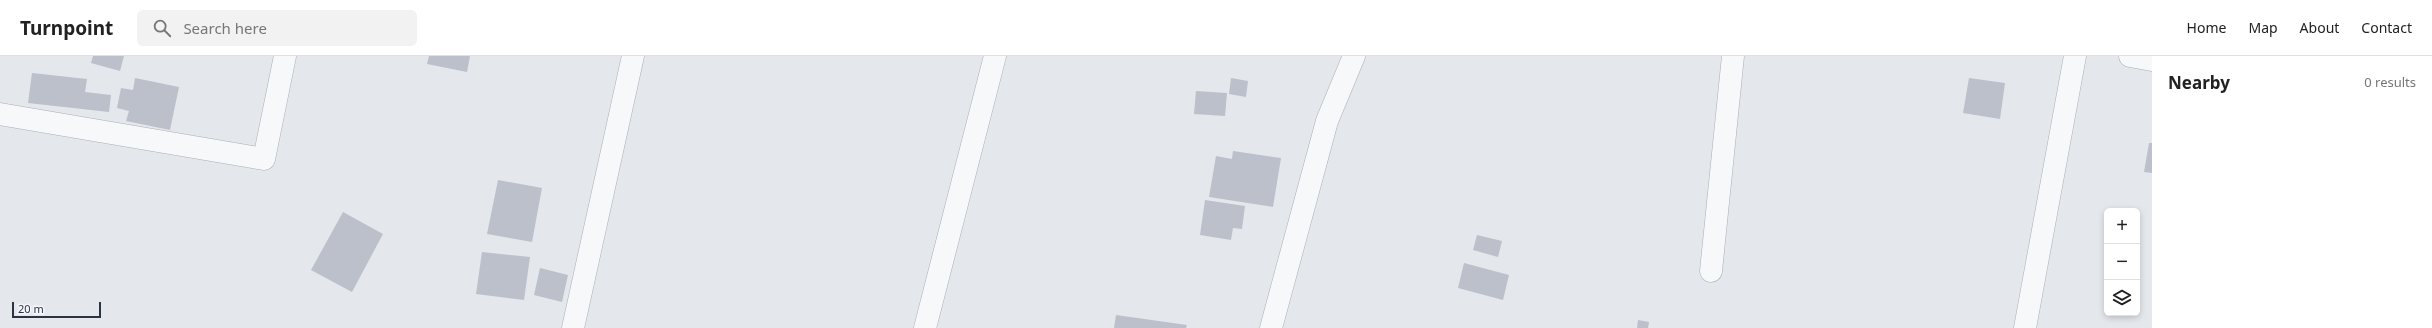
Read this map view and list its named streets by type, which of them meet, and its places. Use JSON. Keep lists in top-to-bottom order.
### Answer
{
  "scale_bar": "20 m",
  "page": {
    "header": "Turnpoint",
    "search": "Search here",
    "nav": [
      "Home",
      "Map",
      "About",
      "Contact"
    ],
    "heading": ["Nearby", "0 results"],
    "map_buttons": ["+", "−"],
    "scale": "20 m"
  }
}
